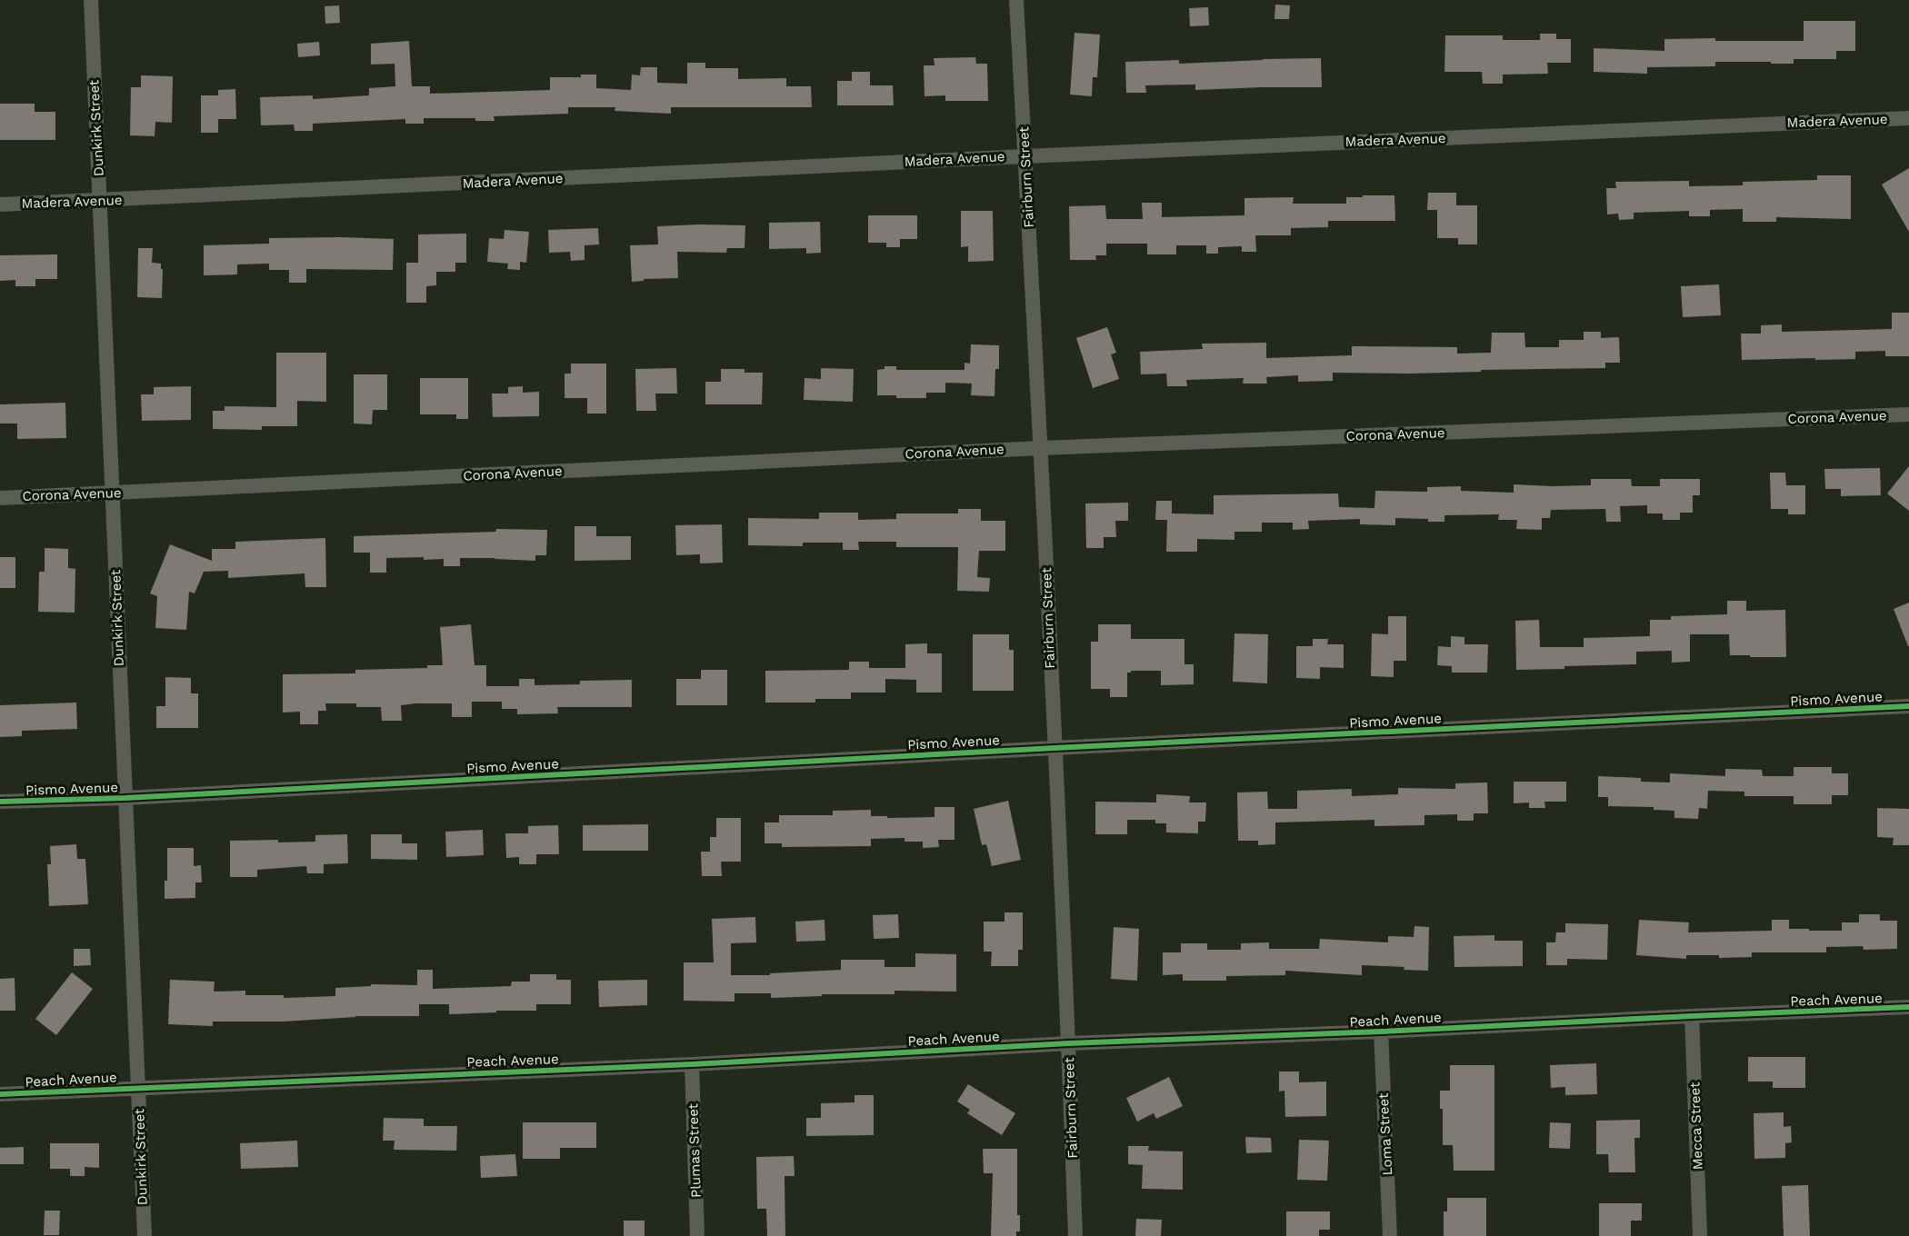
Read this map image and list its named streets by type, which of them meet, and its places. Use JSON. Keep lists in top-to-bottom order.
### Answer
{
  "streets": {
    "street": [
      "Madera Avenue",
      "Dunkirk Street",
      "Fairburn Street",
      "Corona Avenue",
      "Pismo Avenue",
      "Peach Avenue",
      "Mecca Street",
      "Loma Street",
      "Plumas Street"
    ]
  },
  "crossings": [
    ["Madera Avenue", "Dunkirk Street"],
    ["Madera Avenue", "Fairburn Street"],
    ["Dunkirk Street", "Corona Avenue"],
    ["Dunkirk Street", "Pismo Avenue"],
    ["Dunkirk Street", "Peach Avenue"],
    ["Fairburn Street", "Corona Avenue"],
    ["Fairburn Street", "Pismo Avenue"],
    ["Fairburn Street", "Peach Avenue"],
    ["Peach Avenue", "Mecca Street"],
    ["Peach Avenue", "Loma Street"],
    ["Peach Avenue", "Plumas Street"]
  ]
}
